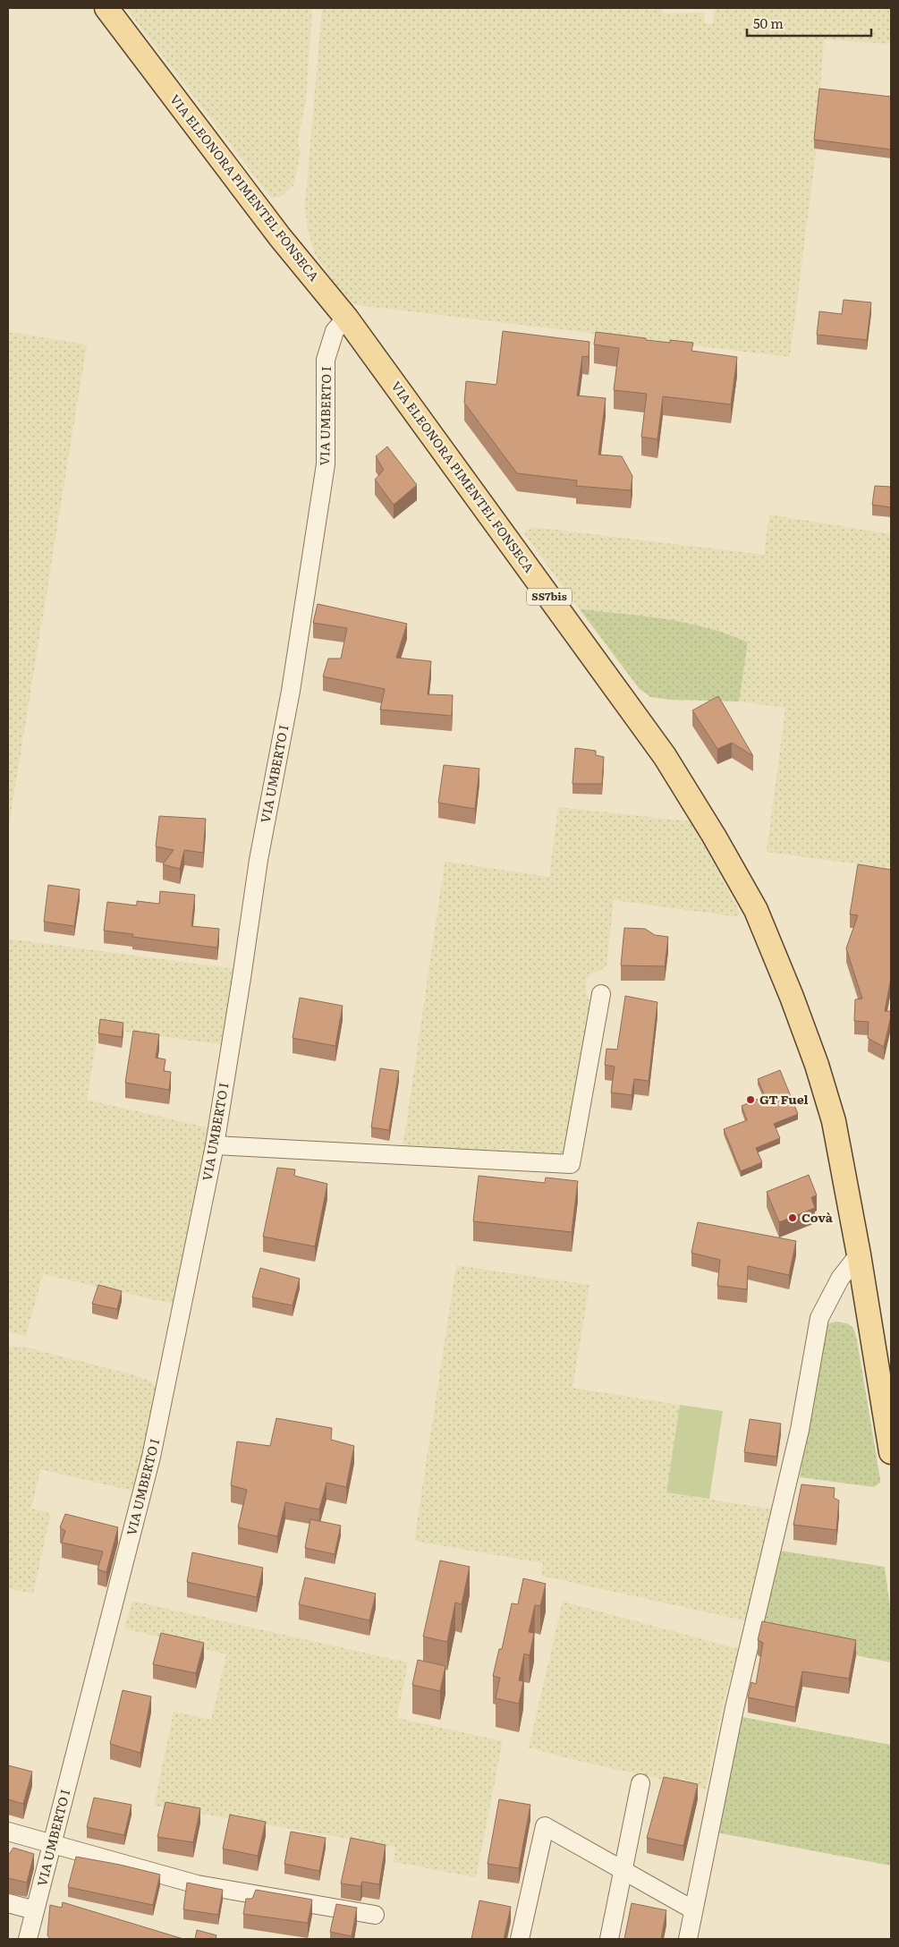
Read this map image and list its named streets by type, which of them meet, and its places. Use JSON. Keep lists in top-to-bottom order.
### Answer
{
  "streets": {
    "main road": ["VIA ELEONORA PIMENTEL FONSECA", "SS7bis"],
    "street": ["VIA UMBERTO I"]
  },
  "crossings": [
    ["VIA ELEONORA PIMENTEL FONSECA", "VIA UMBERTO I"],
    ["VIA ELEONORA PIMENTEL FONSECA", "SS7bis"]
  ],
  "places": ["GT Fuel", "Covà"],
  "scale_bar": "50 m"
}
